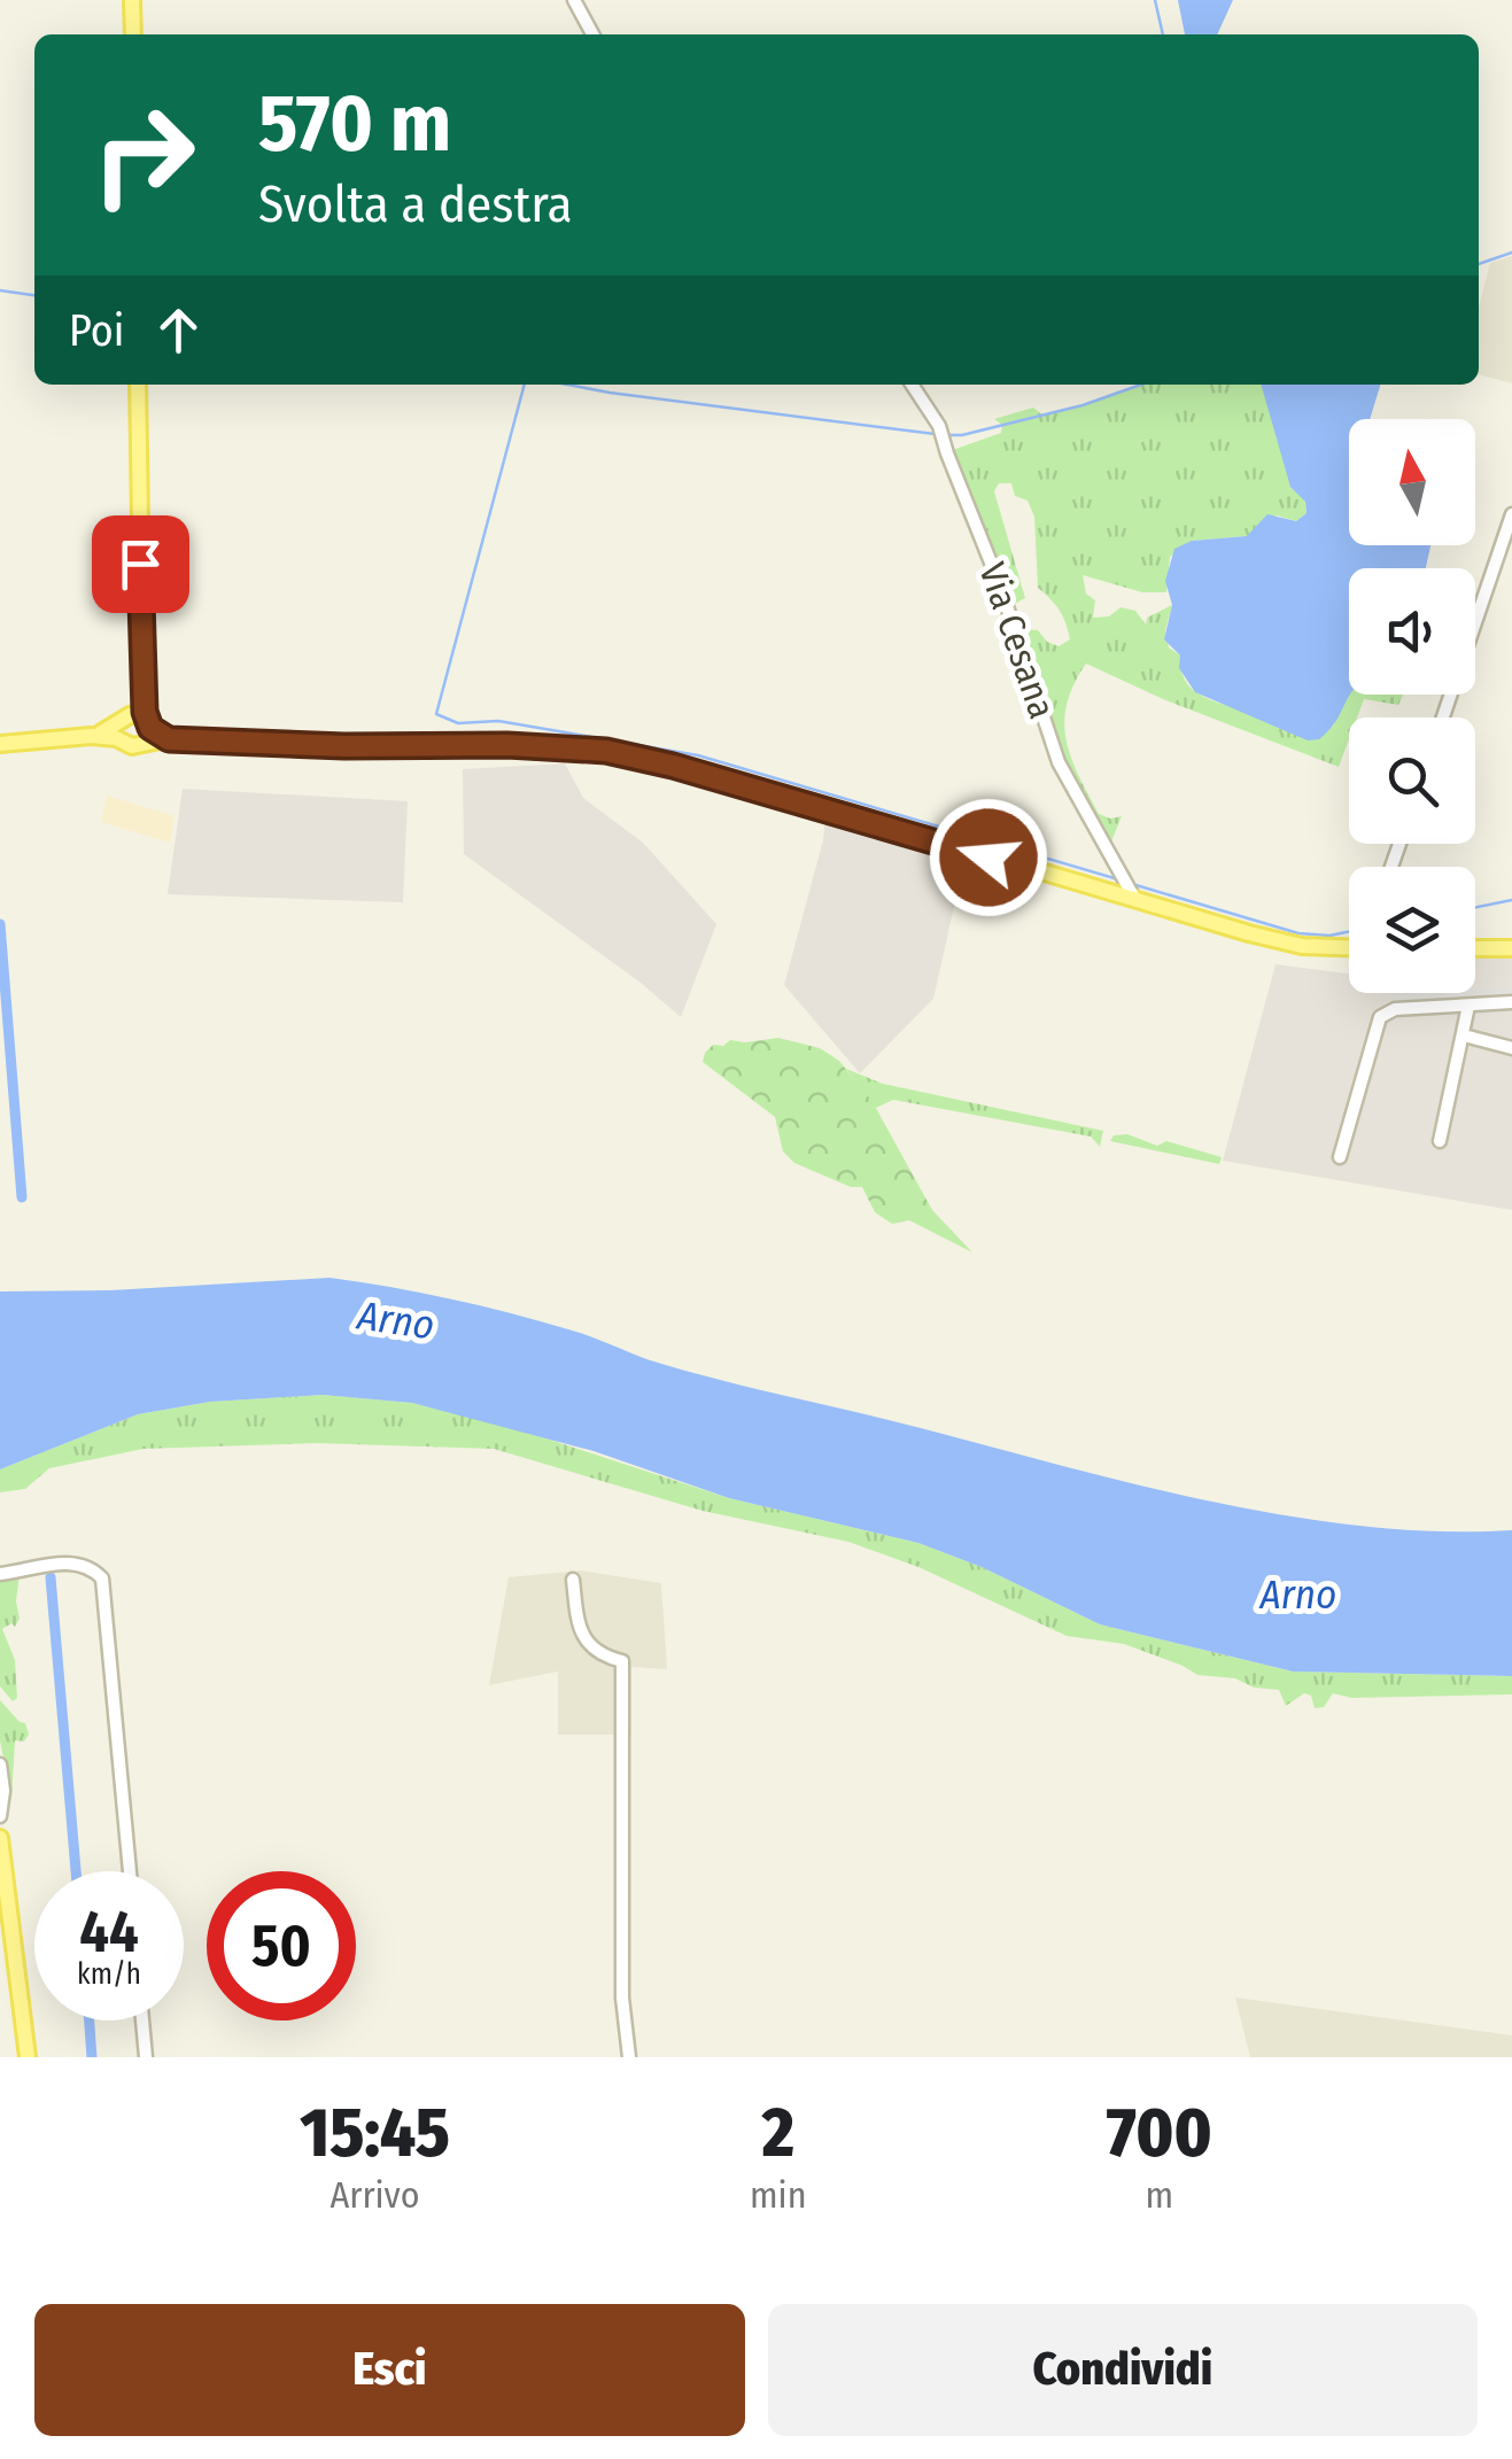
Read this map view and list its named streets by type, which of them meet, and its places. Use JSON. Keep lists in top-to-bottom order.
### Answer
{
  "streets": {
    "street": ["Via Cesana"]
  },
  "water": ["Arno"],
  "north": "top",
  "page": {
    "turn": ["570 m", "Svolta a destra"],
    "then": "Poi",
    "speed": "44 km/h",
    "limit": "50",
    "eta": [
      "15:45",
      "Arrivo",
      "2",
      "min",
      "700",
      "m"
    ],
    "buttons": ["Esci", "Condividi"]
  }
}
